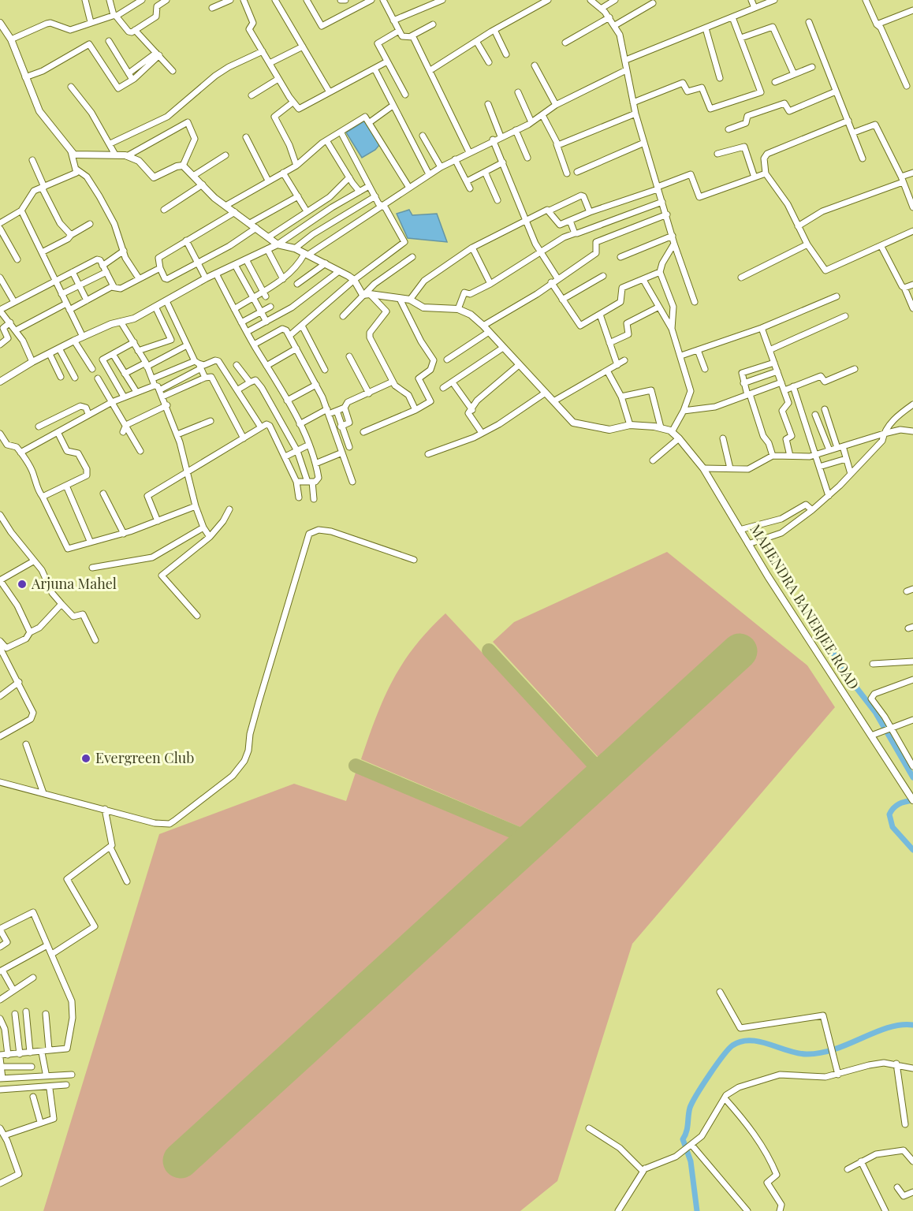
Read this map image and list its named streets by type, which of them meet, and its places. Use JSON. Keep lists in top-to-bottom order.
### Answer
{
  "streets": {
    "street": ["MAHENDRA BANERJEE ROAD"]
  },
  "places": ["Arjuna Mahel", "Evergreen Club"]
}
